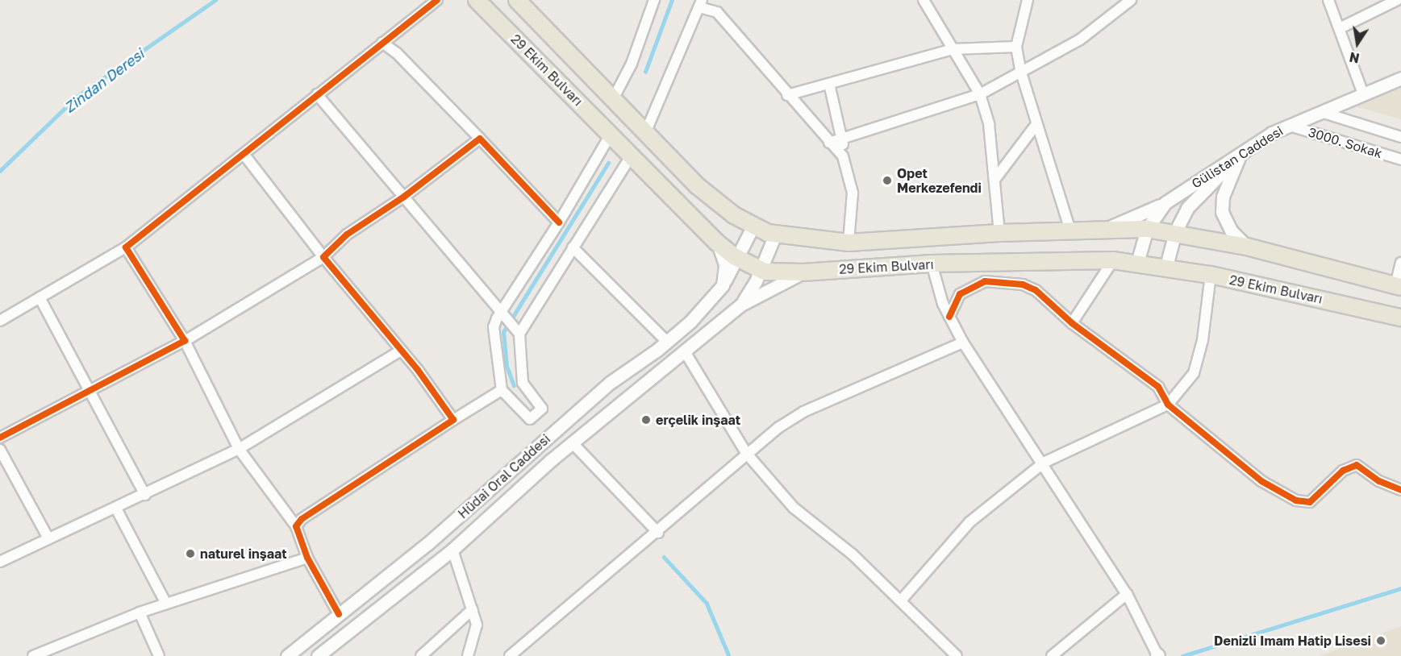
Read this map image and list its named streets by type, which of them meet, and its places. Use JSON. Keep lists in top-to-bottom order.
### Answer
{
  "streets": {
    "main road": ["29 Ekim Bulvarı"],
    "street": ["3000. Sokak", "Gülistan Caddesi", "Hüdai Oral Caddesi"]
  },
  "crossings": [
    ["29 Ekim Bulvarı", "Gülistan Caddesi"],
    ["29 Ekim Bulvarı", "Hüdai Oral Caddesi"],
    ["3000. Sokak", "Gülistan Caddesi"]
  ],
  "water": ["Zindan Deresi"],
  "places": [
    "Opet Merkezefendi",
    "erçelik inşaat",
    "naturel inşaat",
    "Denizli Imam Hatip Lisesi"
  ],
  "north": "bottom"
}
